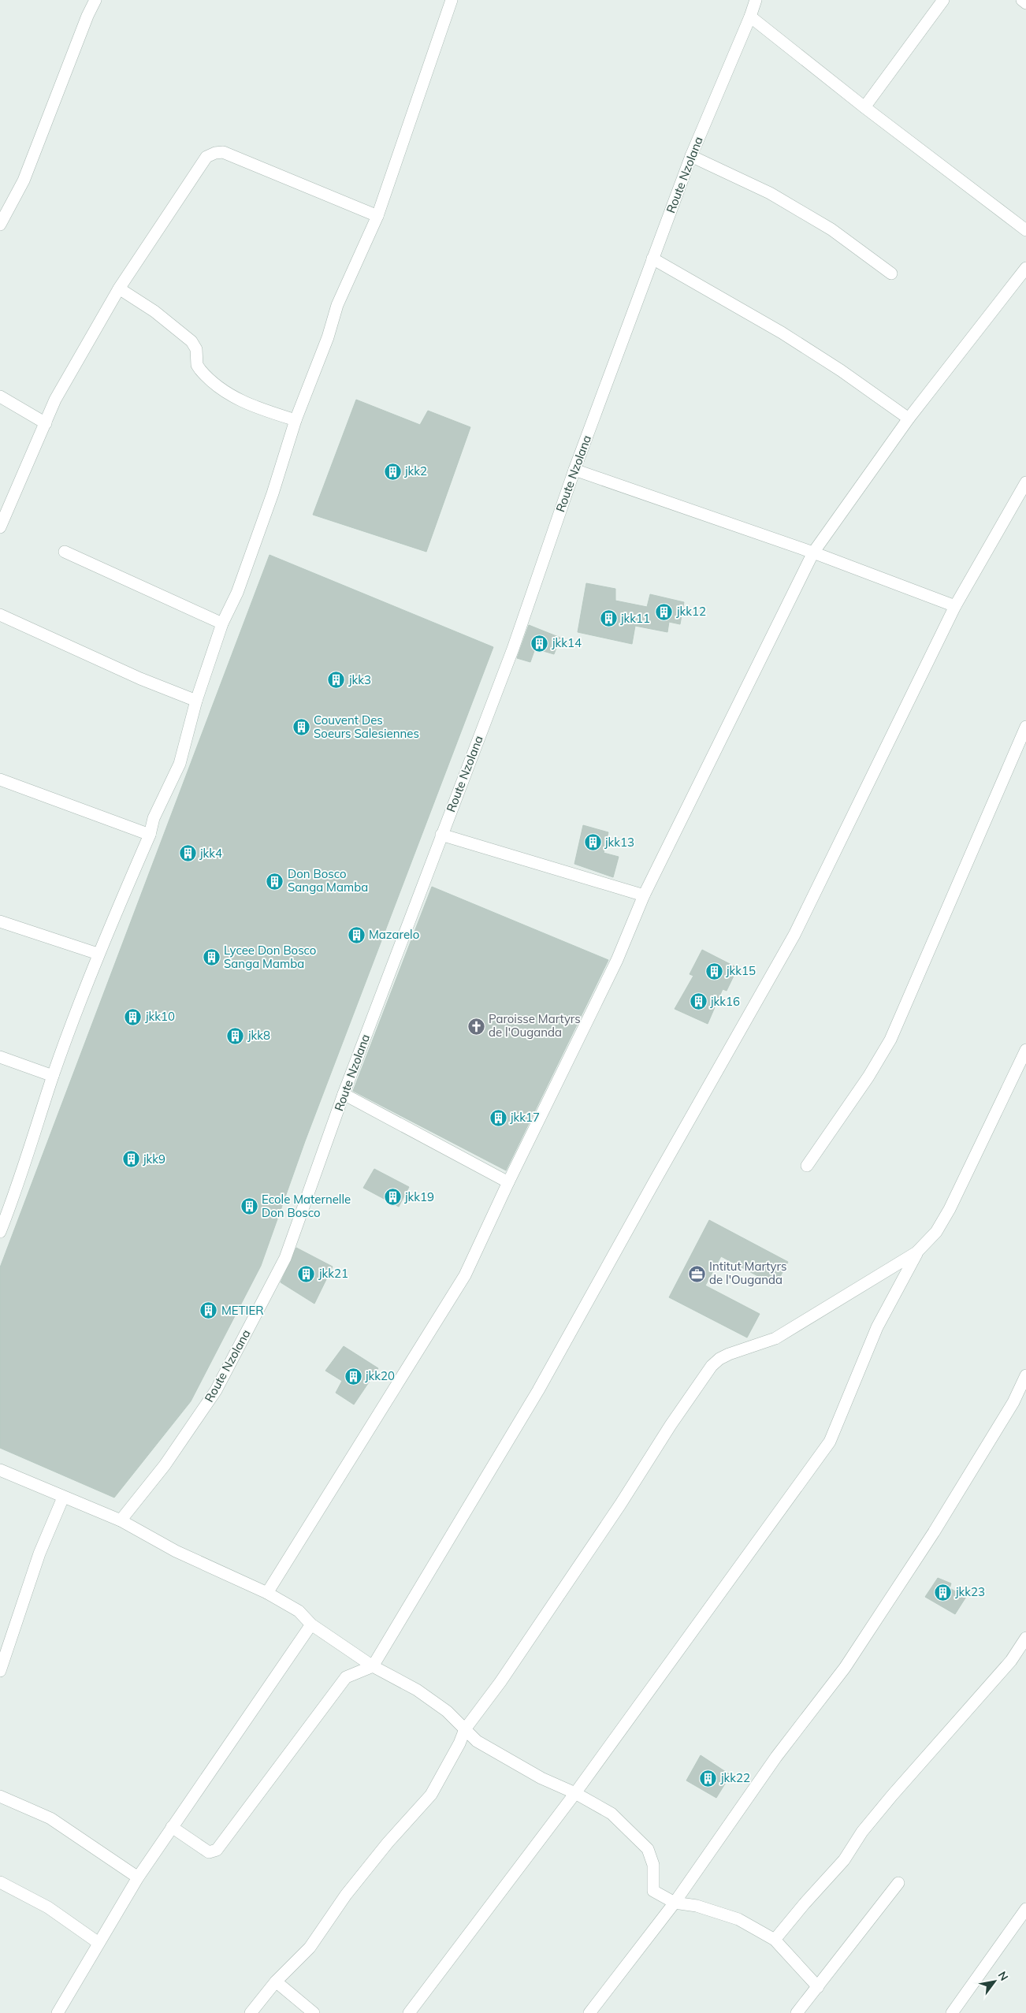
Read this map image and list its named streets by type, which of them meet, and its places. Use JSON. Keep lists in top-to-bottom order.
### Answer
{
  "streets": {
    "street": ["Route Nzolana"]
  },
  "places": {
    "building": [
      "jkk2",
      "jkk12",
      "jkk11",
      "jkk14",
      "jkk3",
      "Couvent Des Soeurs Salesiennes",
      "jkk13",
      "jkk4",
      "Don Bosco Sanga Mamba",
      "Mazarelo",
      "Lycee Don Bosco Sanga Mamba",
      "jkk15",
      "jkk16",
      "jkk10",
      "jkk8",
      "jkk17",
      "jkk9",
      "jkk19",
      "Ecole Maternelle Don Bosco",
      "jkk21",
      "METIER",
      "jkk20",
      "jkk23",
      "jkk22"
    ],
    "church": ["Paroisse Martyrs de l'Ouganda"],
    "office": ["Intitut Martyrs de l'Ouganda"]
  },
  "north": "top right"
}
